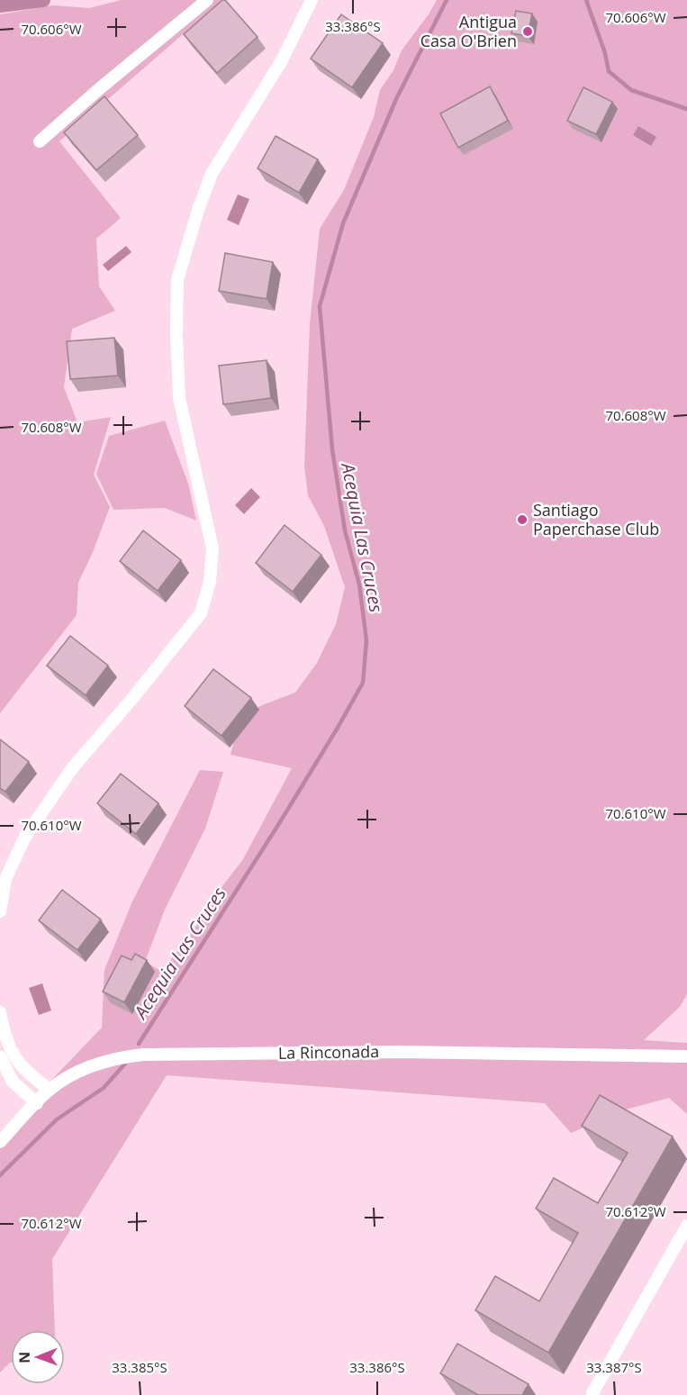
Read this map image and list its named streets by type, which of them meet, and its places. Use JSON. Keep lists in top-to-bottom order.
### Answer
{
  "streets": {
    "street": ["La Rinconada"]
  },
  "water": ["Acequia Las Cruces"],
  "places": ["Antigua Casa O'Brien", "Santiago Paperchase Club"],
  "north": "left",
  "coordinates": [
    "70.606°W",
    "33.386°S",
    "70.608°W",
    "70.610°W",
    "70.612°W",
    "33.385°S",
    "33.387°S"
  ]
}
